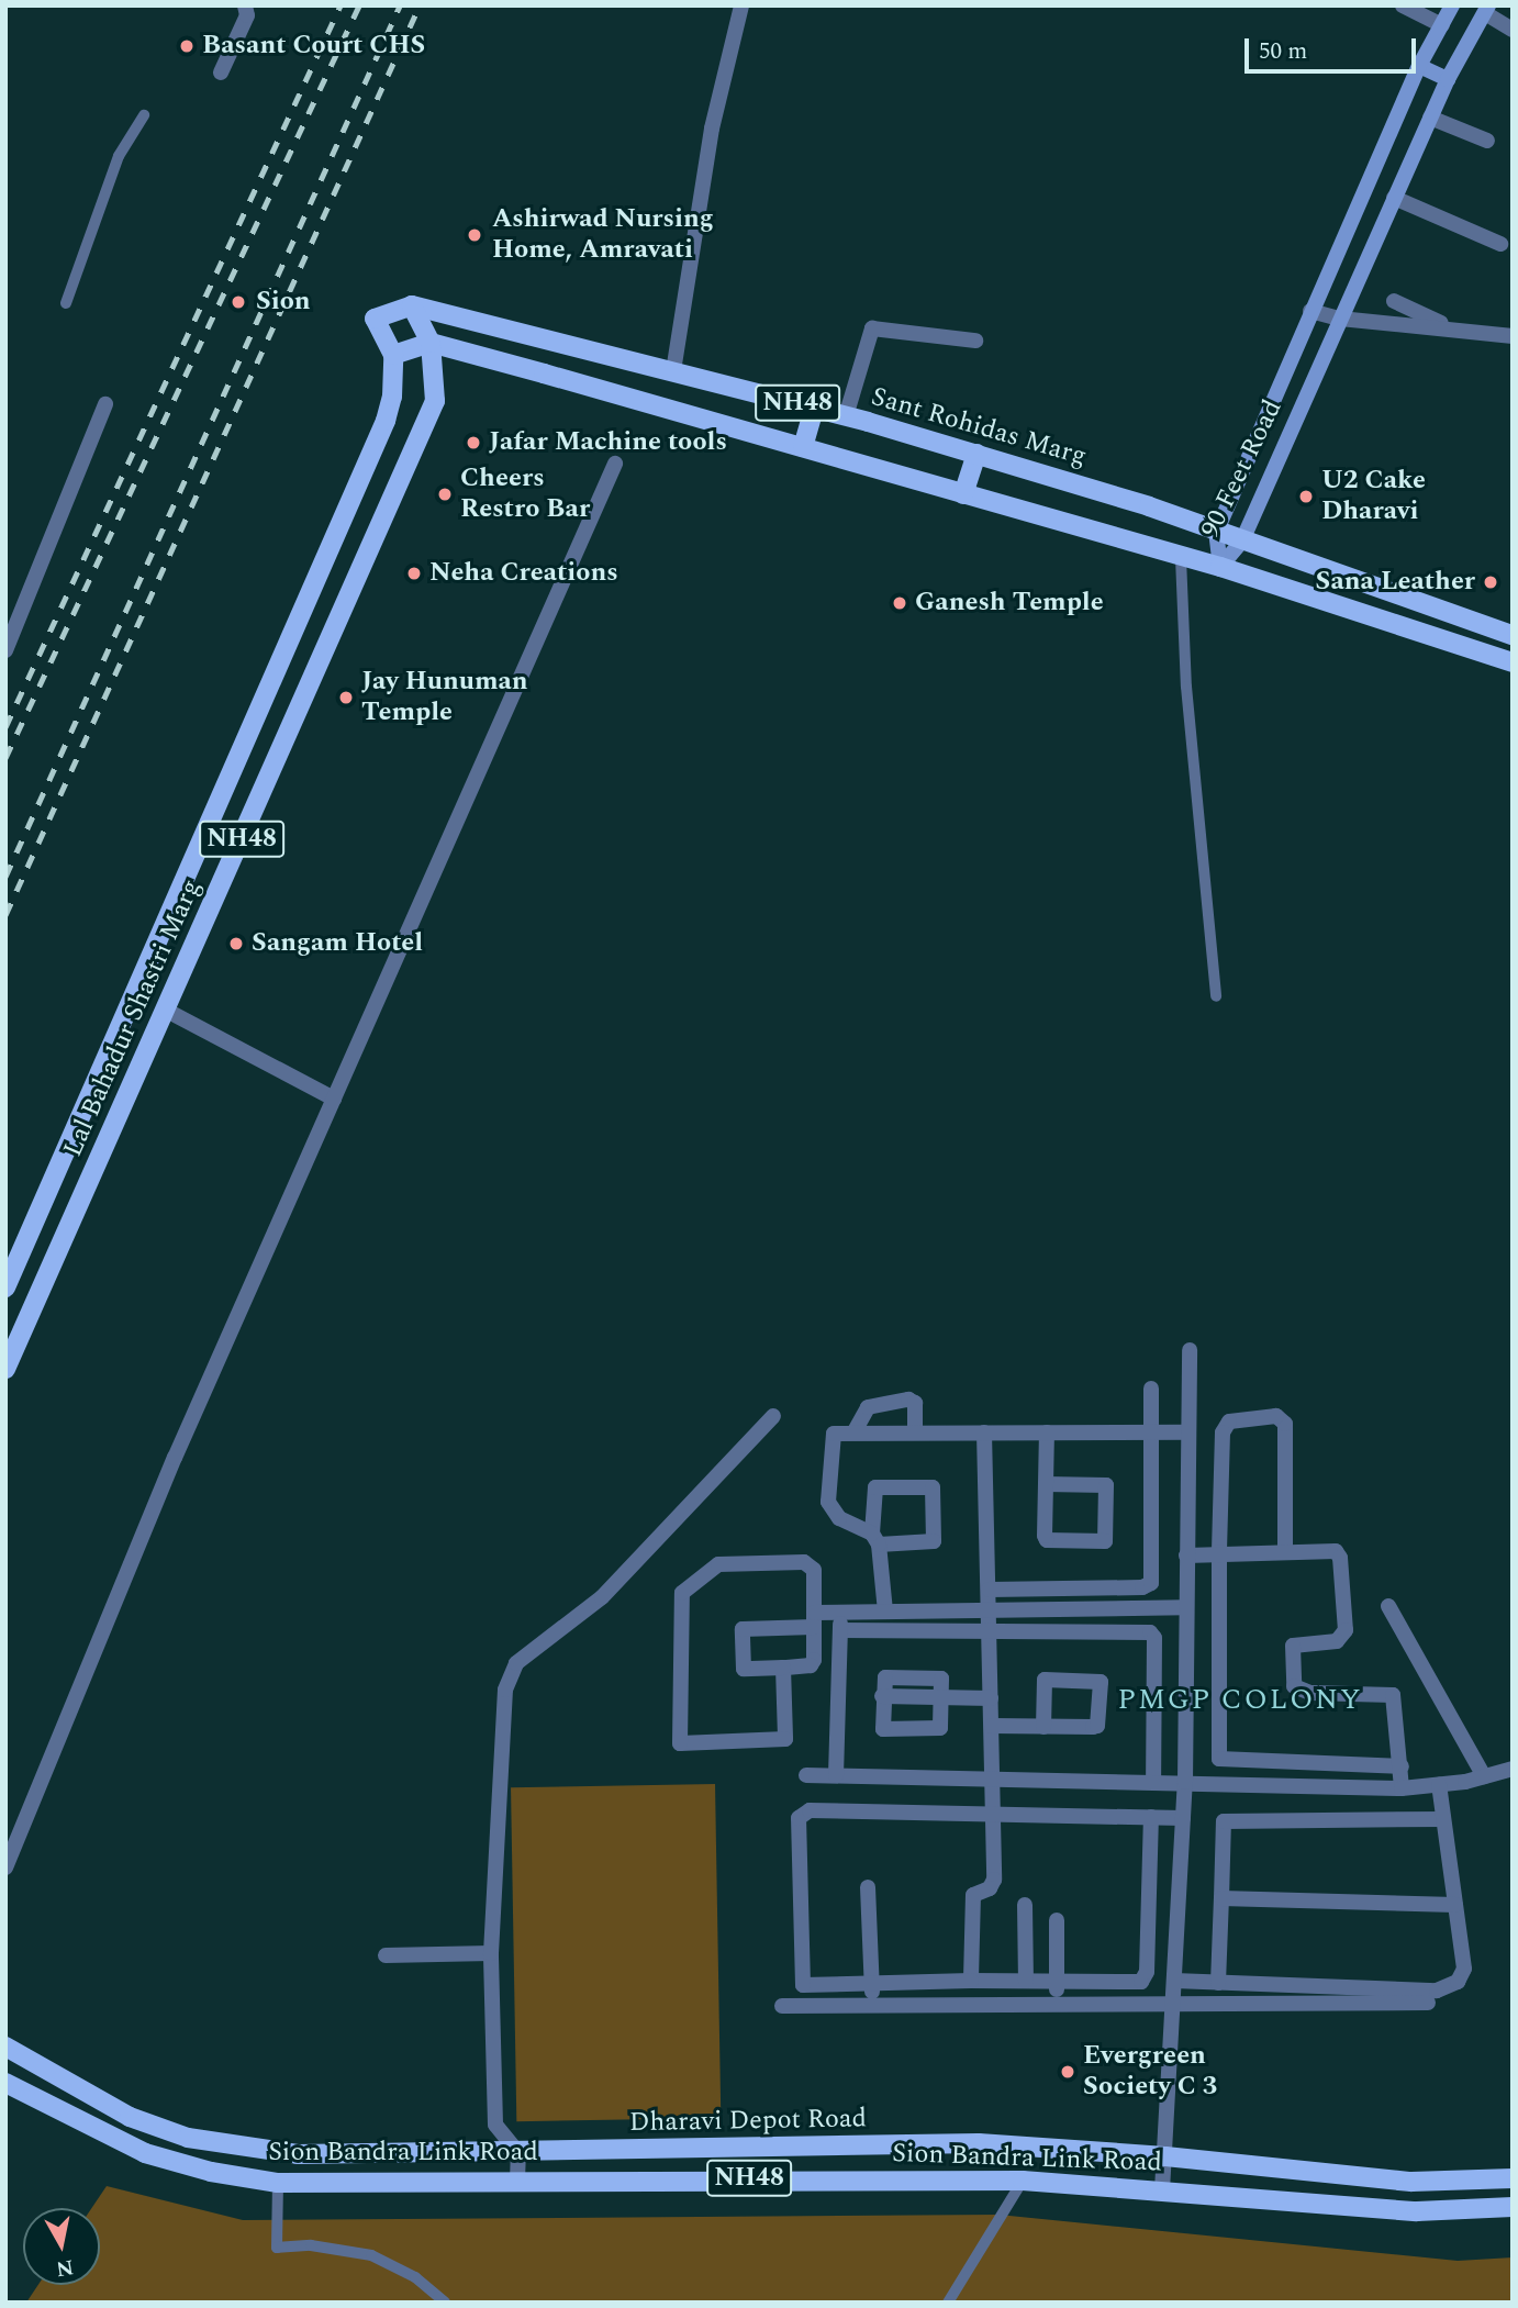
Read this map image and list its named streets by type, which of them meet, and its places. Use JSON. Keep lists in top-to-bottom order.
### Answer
{
  "streets": {
    "main road": [
      "NH48",
      "Sant Rohidas Marg",
      "90 Feet Road",
      "Lal Bahadur Shastri Marg",
      "Dharavi Depot Road",
      "Sion Bandra Link Road"
    ]
  },
  "crossings": [
    ["Sant Rohidas Marg", "90 Feet Road"],
    ["Sant Rohidas Marg", "Lal Bahadur Shastri Marg"]
  ],
  "districts": ["PMGP COLONY"],
  "places": [
    "Basant Court CHS",
    "Ashirwad Nursing Home, Amravati",
    "Sion",
    "Jafar Machine tools",
    "Cheers Restro Bar",
    "U2 Cake Dharavi",
    "Neha Creations",
    "Sana Leather",
    "Ganesh Temple",
    "Jay Hunuman Temple",
    "Sangam Hotel",
    "Evergreen Society C 3"
  ],
  "scale_bar": "50 m",
  "north": "bottom"
}
